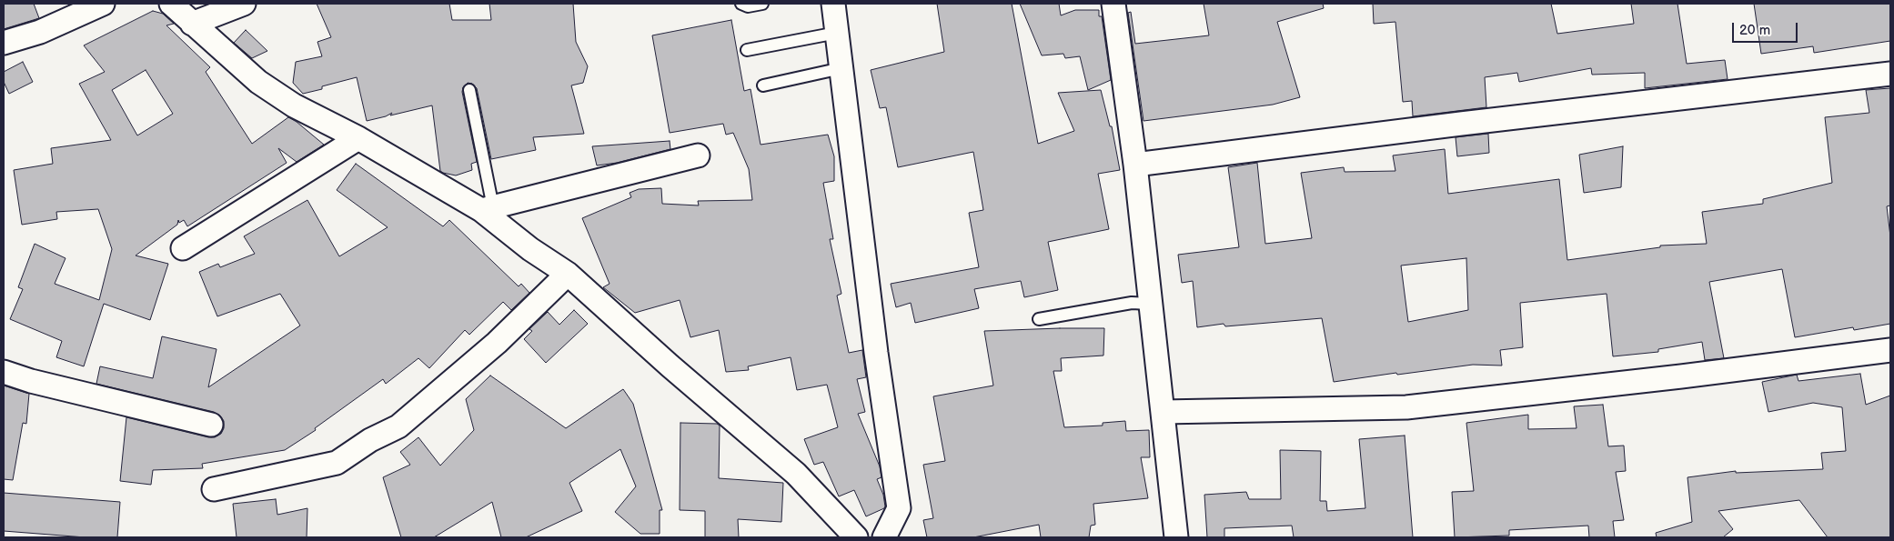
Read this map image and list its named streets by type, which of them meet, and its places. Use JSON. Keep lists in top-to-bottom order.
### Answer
{
  "scale_bar": "20 m"
}
